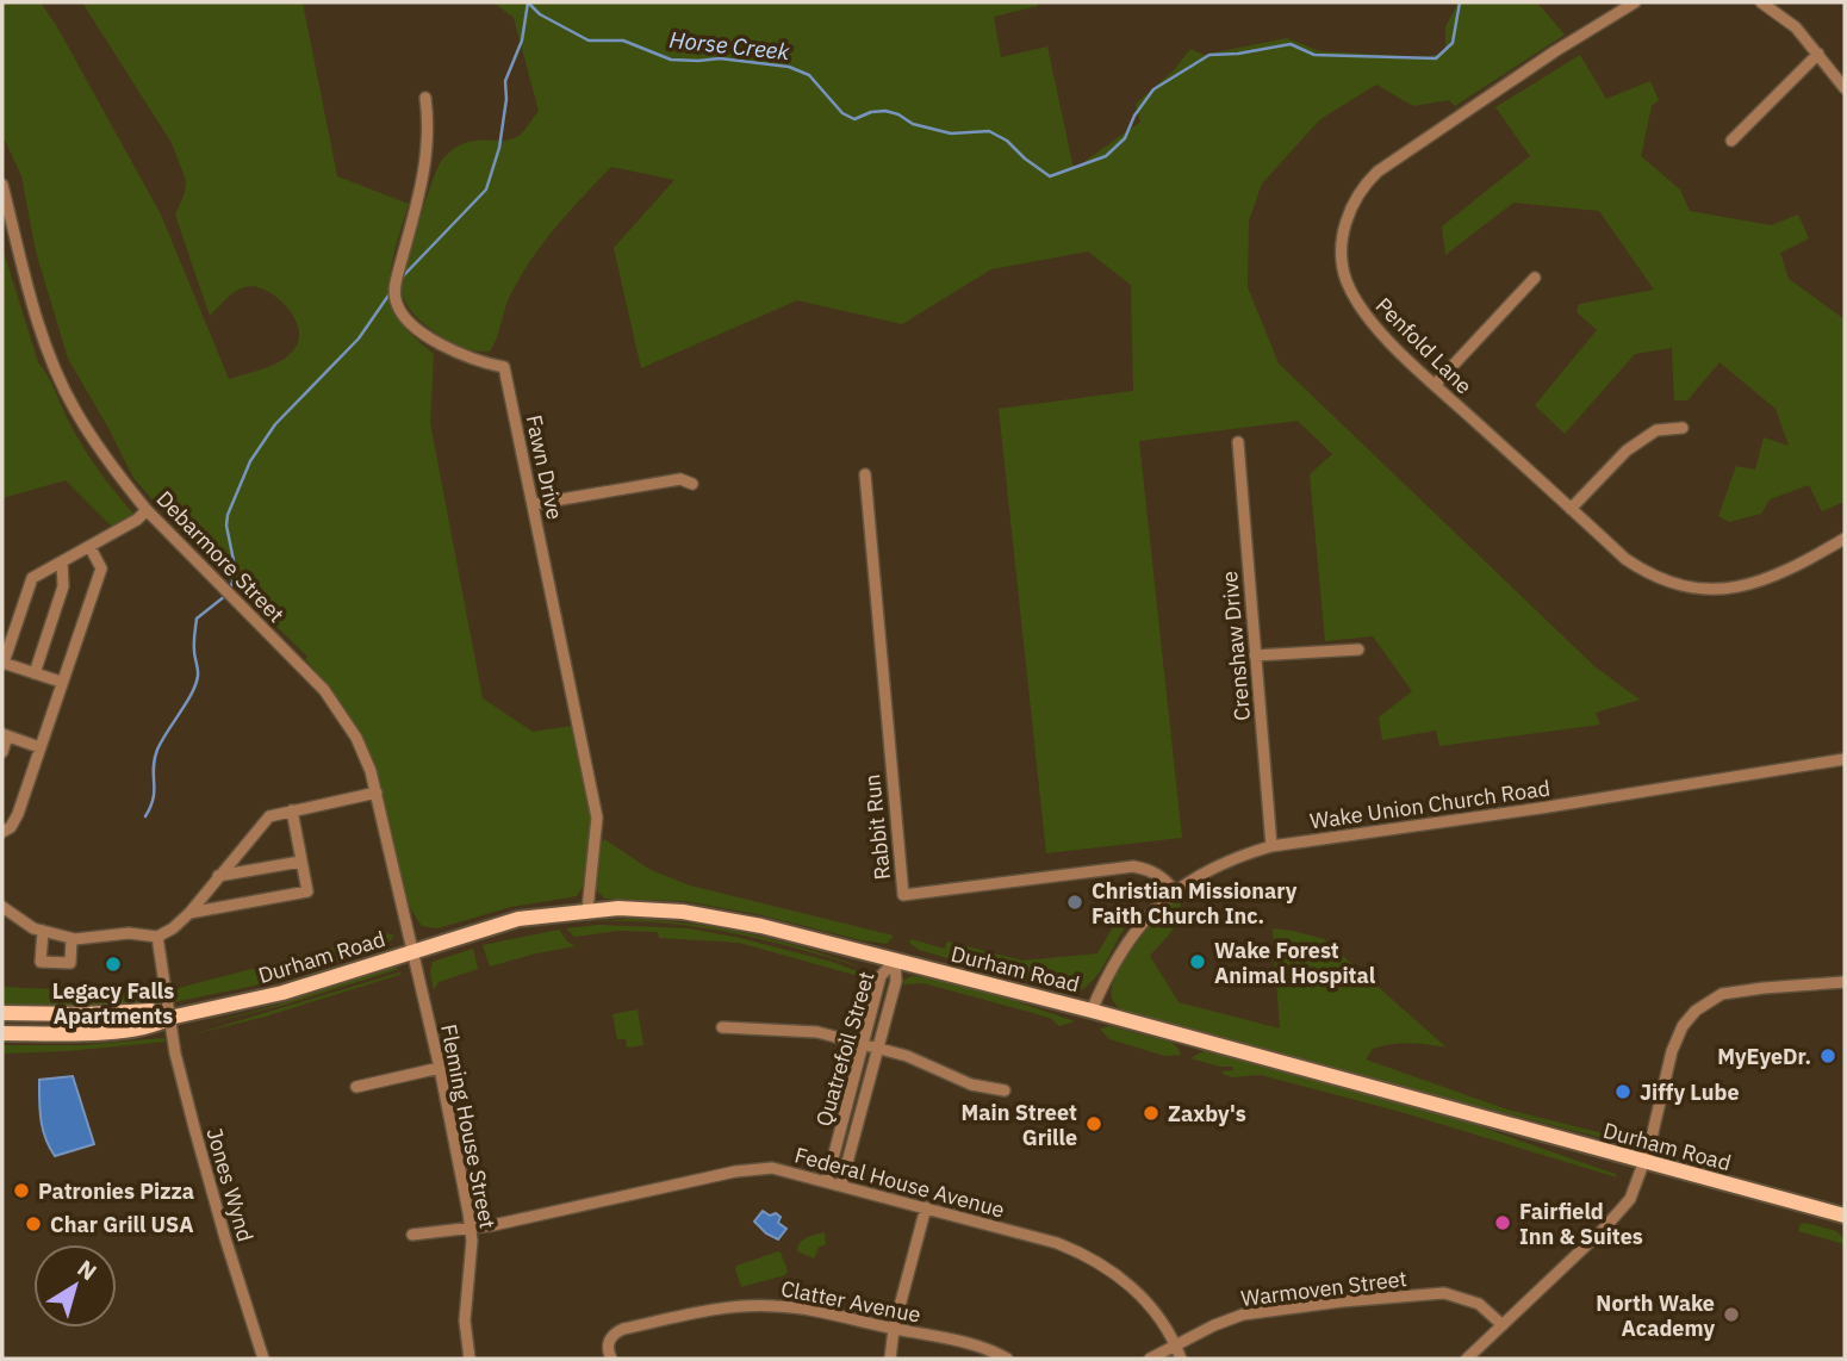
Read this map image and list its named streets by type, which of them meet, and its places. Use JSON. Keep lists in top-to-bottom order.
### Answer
{
  "streets": {
    "main road": ["Durham Road"],
    "street": [
      "Penfold Lane",
      "Fawn Drive",
      "Debarmore Street",
      "Crenshaw Drive",
      "Wake Union Church Road",
      "Rabbit Run",
      "Quatrefoil Street",
      "Fleming House Street",
      "Federal House Avenue",
      "Jones Wynd",
      "Warmoven Street",
      "Clatter Avenue"
    ]
  },
  "crossings": [
    ["Fawn Drive", "Durham Road"],
    ["Debarmore Street", "Durham Road"],
    ["Debarmore Street", "Fleming House Street"],
    ["Crenshaw Drive", "Wake Union Church Road"],
    ["Wake Union Church Road", "Rabbit Run"],
    ["Wake Union Church Road", "Durham Road"],
    ["Durham Road", "Quatrefoil Street"],
    ["Durham Road", "Fleming House Street"],
    ["Durham Road", "Jones Wynd"],
    ["Quatrefoil Street", "Federal House Avenue"],
    ["Fleming House Street", "Federal House Avenue"],
    ["Federal House Avenue", "Warmoven Street"]
  ],
  "water": ["Horse Creek"],
  "places": [
    "Christian Missionary Faith Church Inc.",
    "Wake Forest Animal Hospital",
    "Legacy Falls Apartments",
    "MyEyeDr.",
    "Jiffy Lube",
    "Zaxby's",
    "Main Street Grille",
    "Patronies Pizza",
    "Fairfield Inn & Suites",
    "Char Grill USA",
    "North Wake Academy"
  ],
  "north": "top right"
}
